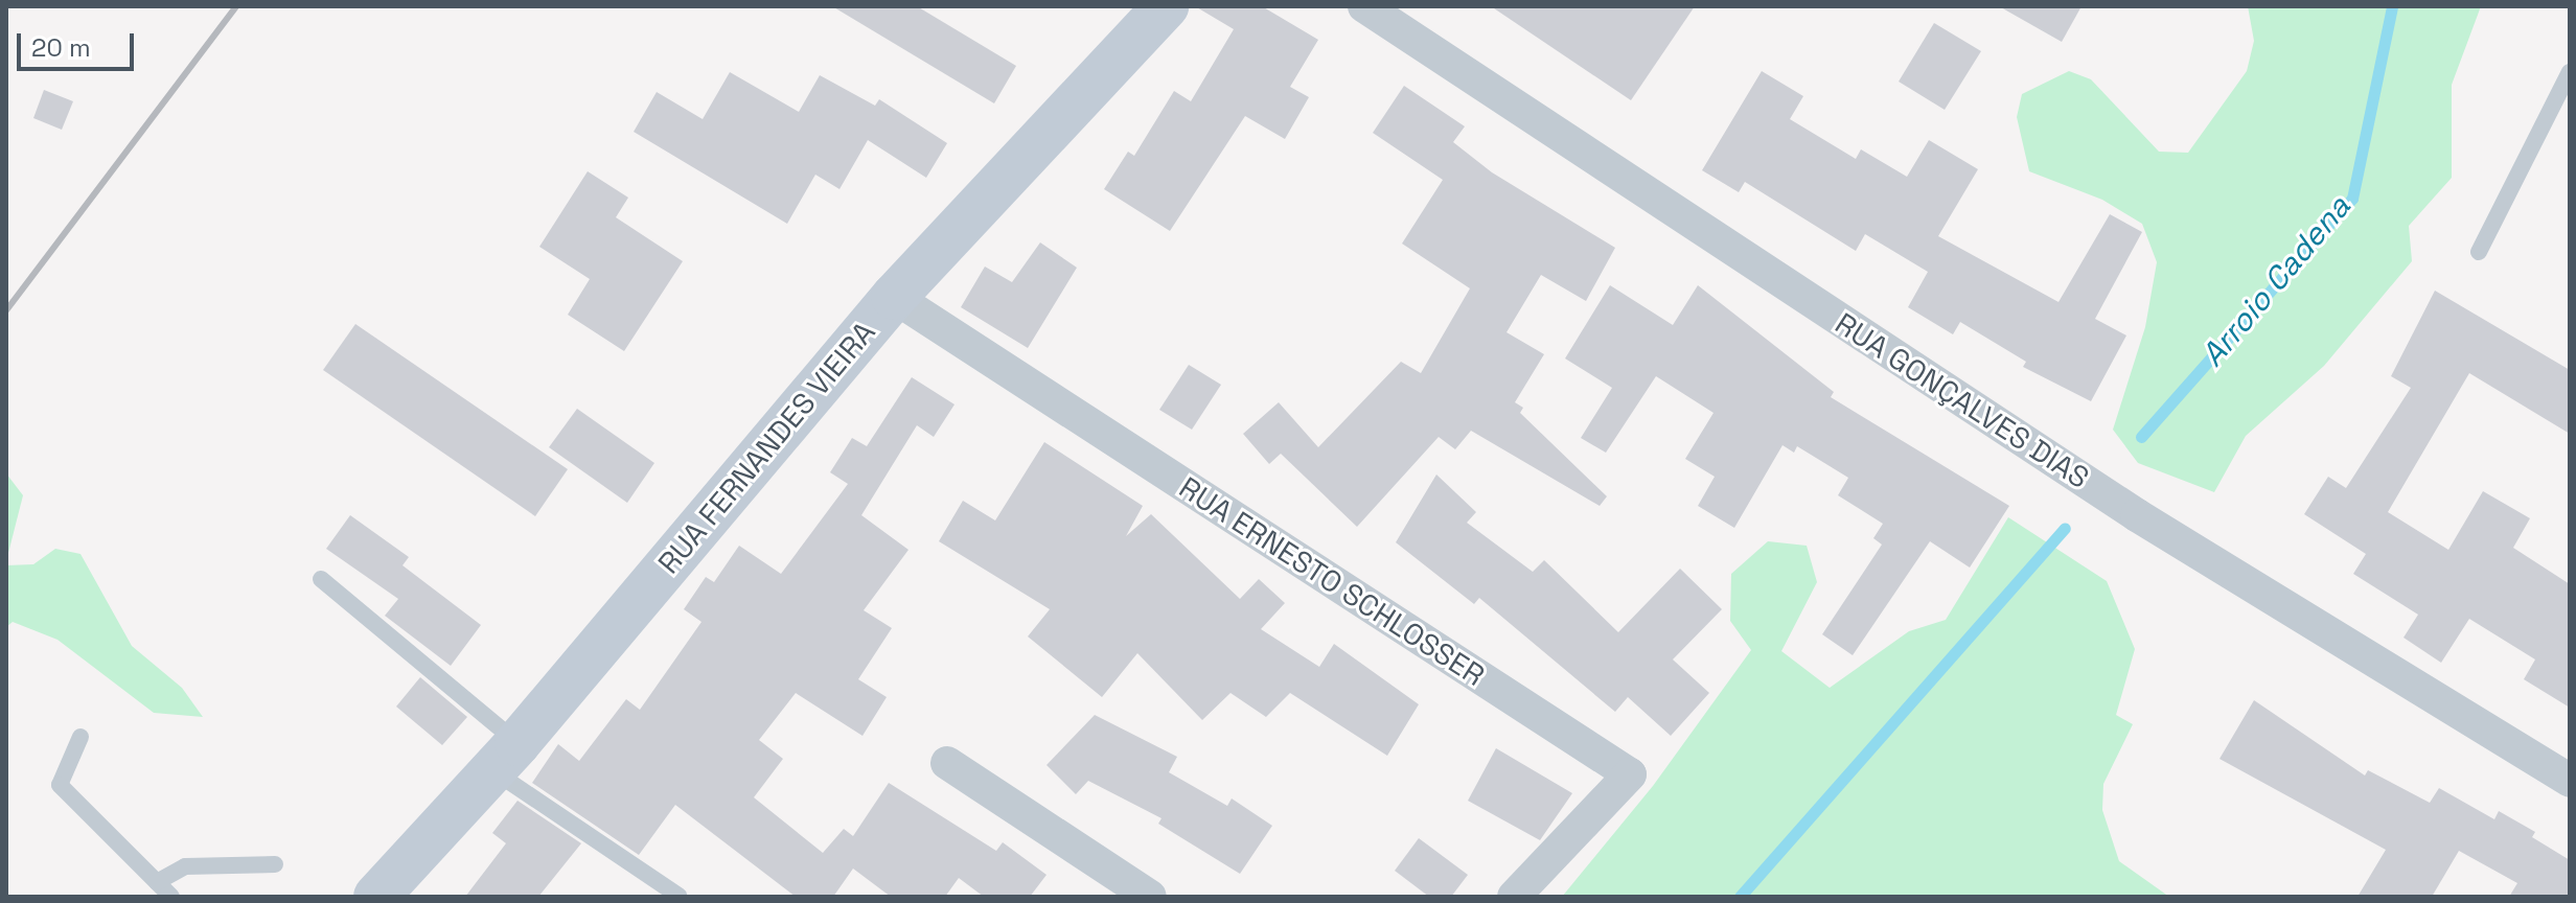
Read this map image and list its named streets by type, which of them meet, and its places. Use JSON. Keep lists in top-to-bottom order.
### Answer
{
  "streets": {
    "street": ["RUA GONÇALVES DIAS", "RUA FERNANDES VIEIRA", "RUA ERNESTO SCHLOSSER"]
  },
  "crossings": [
    ["RUA FERNANDES VIEIRA", "RUA ERNESTO SCHLOSSER"]
  ],
  "water": ["Arroio Cadena"],
  "scale_bar": "20 m"
}
